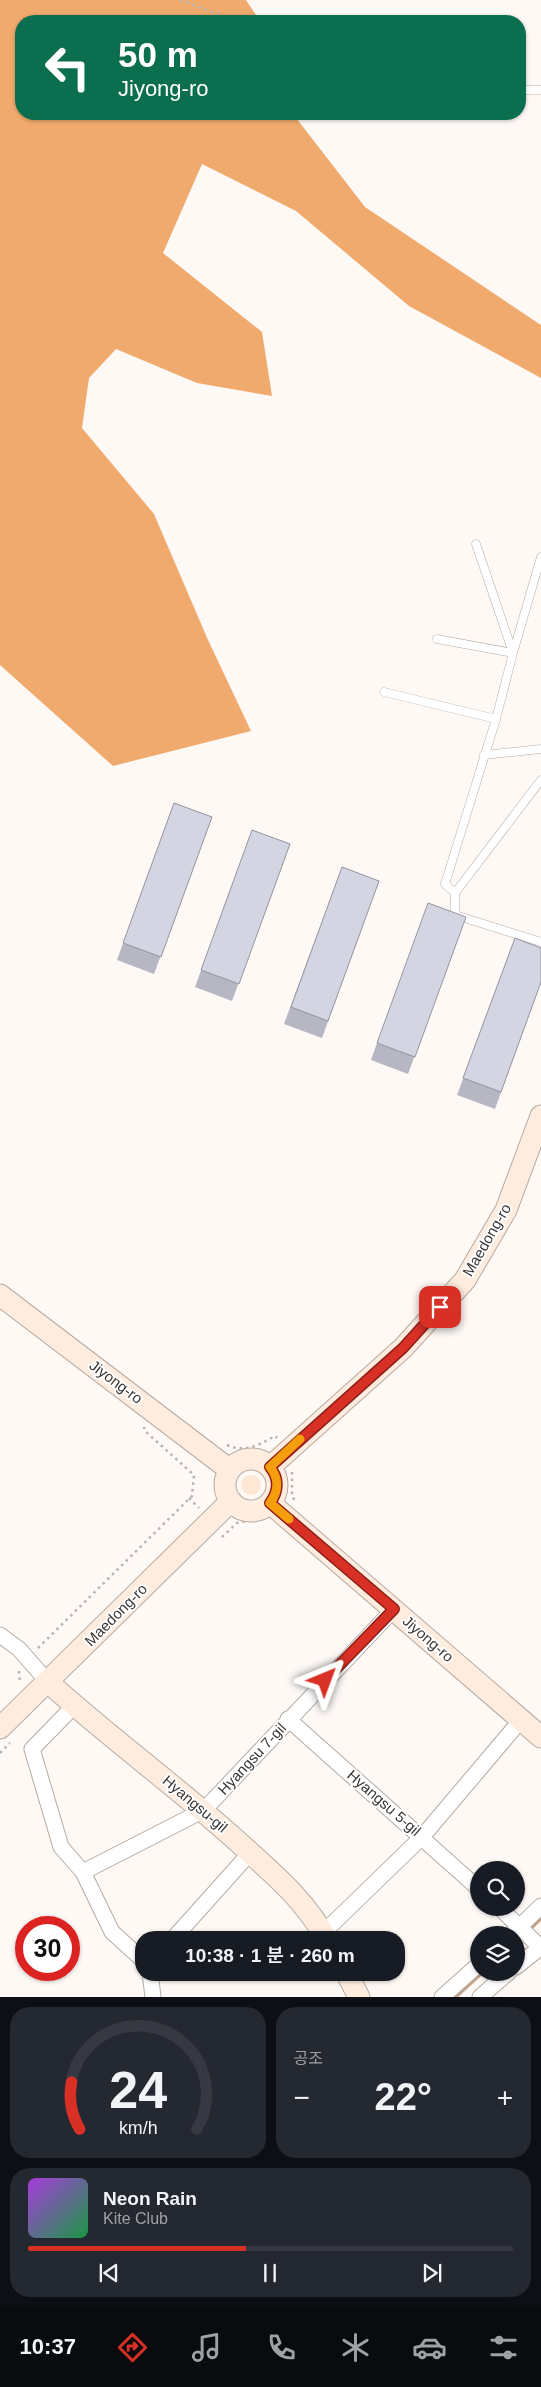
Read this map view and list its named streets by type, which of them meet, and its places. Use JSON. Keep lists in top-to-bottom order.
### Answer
{
  "streets": {
    "street": [
      "Maedong-ro",
      "Jiyong-ro",
      "Hyangsu 7-gil",
      "Hyangsu 5-gil",
      "Hyangsu-gil"
    ]
  },
  "crossings": [
    ["Maedong-ro", "Jiyong-ro"],
    ["Maedong-ro", "Hyangsu-gil"],
    ["Jiyong-ro", "Hyangsu 7-gil"],
    ["Hyangsu 7-gil", "Hyangsu 5-gil"],
    ["Hyangsu 7-gil", "Hyangsu-gil"]
  ],
  "page": {
    "turn": ["50 m", "Jiyong-ro"],
    "limit": "30",
    "trip": "10:38 · 1 분 · 260 m",
    "tile": "공조",
    "heat": ["−", "22°", "+"],
    "song": ["Neon Rain", "Kite Club"],
    "tabs": "10:37",
    "gauge": ["24", "km/h"]
  }
}
